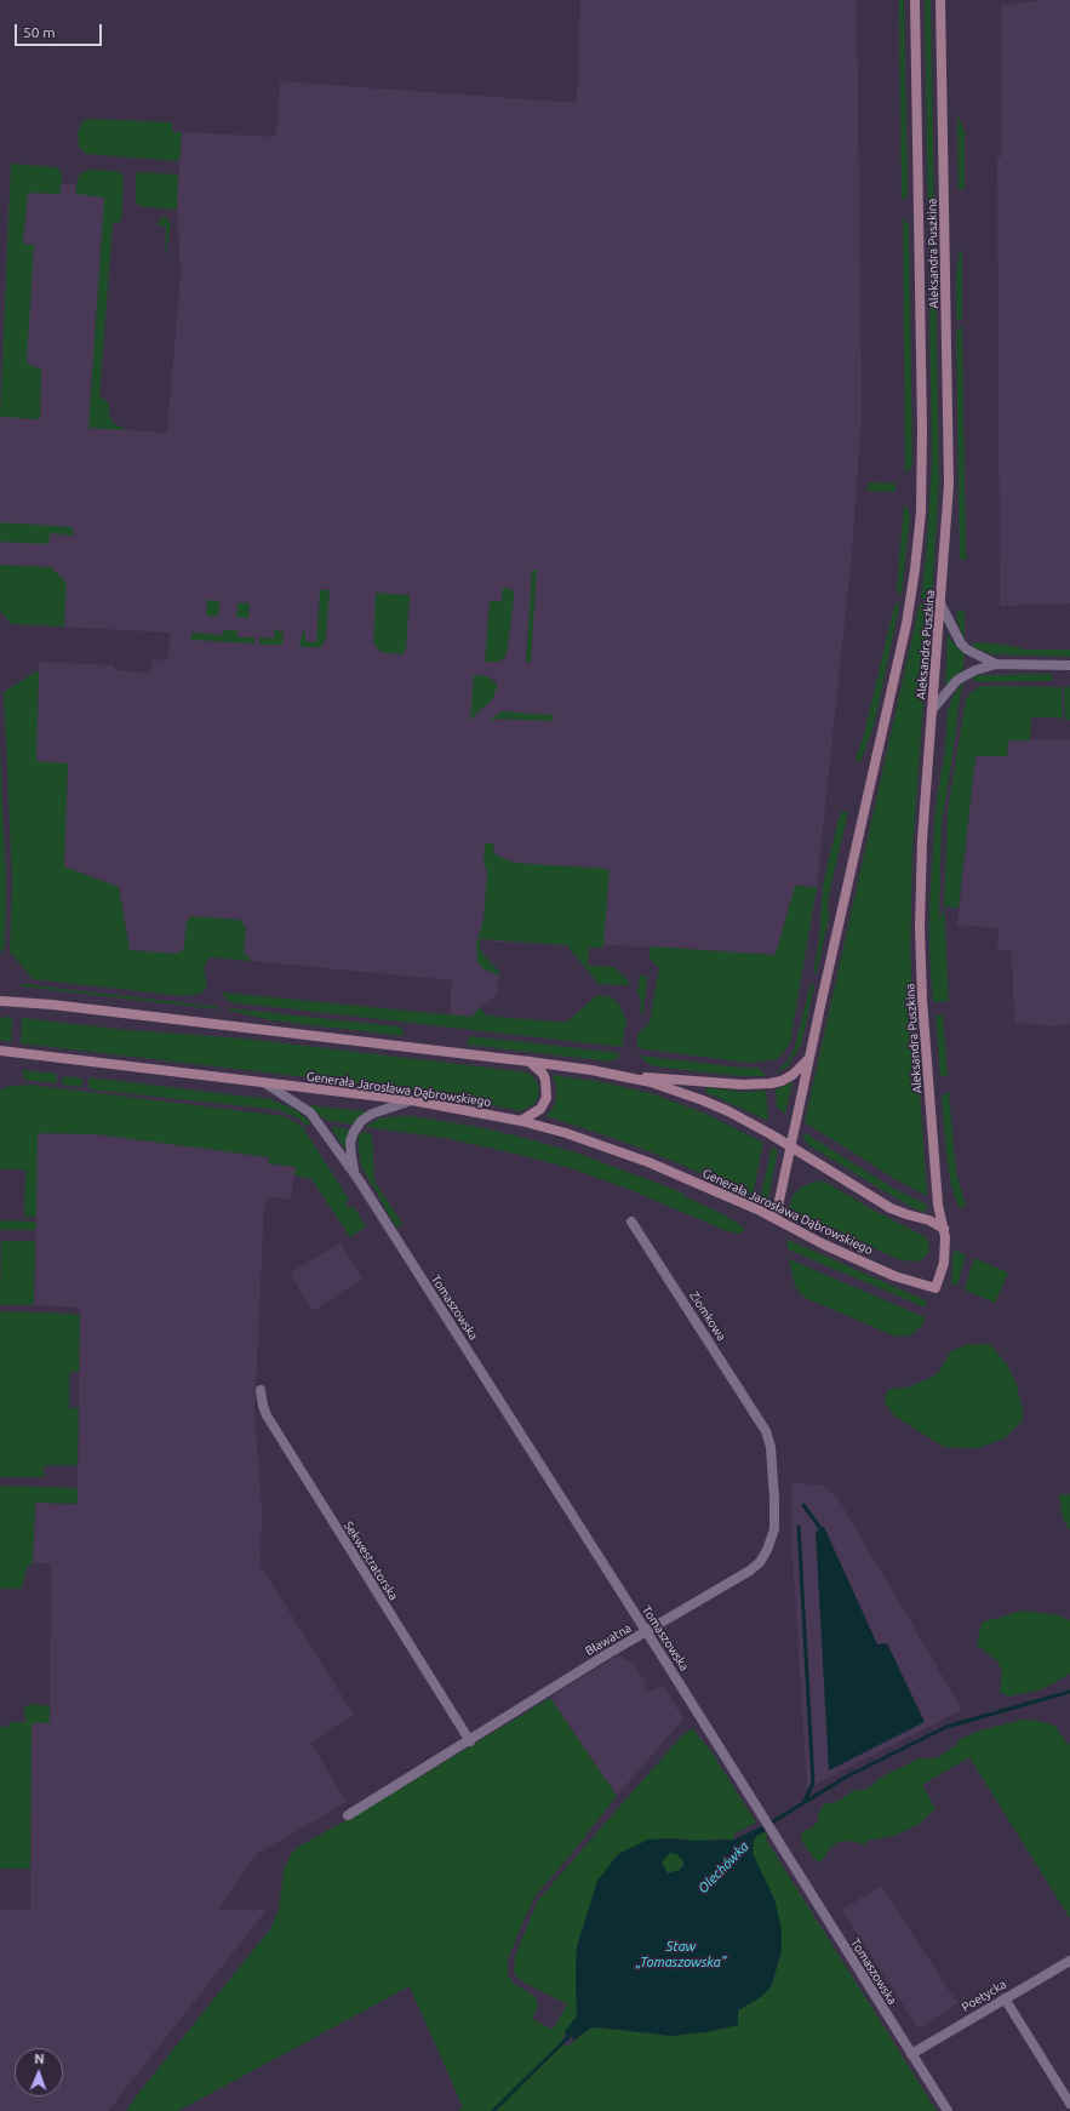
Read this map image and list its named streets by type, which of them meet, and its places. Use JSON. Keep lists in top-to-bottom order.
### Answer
{
  "streets": {
    "main road": ["Aleksandra Puszkina", "Generała Jarosława Dąbrowskiego"],
    "street": [
      "Tomaszowska",
      "Ziomkowa",
      "Sekwestratorska",
      "Bławatna",
      "Poetycka"
    ]
  },
  "crossings": [
    ["Aleksandra Puszkina", "Generała Jarosława Dąbrowskiego"],
    ["Generała Jarosława Dąbrowskiego", "Tomaszowska"],
    ["Tomaszowska", "Bławatna"],
    ["Tomaszowska", "Poetycka"],
    ["Ziomkowa", "Bławatna"],
    ["Sekwestratorska", "Bławatna"]
  ],
  "water": ["Olechówka", "Staw „Tomaszowska”"],
  "scale_bar": "50 m",
  "north": "top"
}
